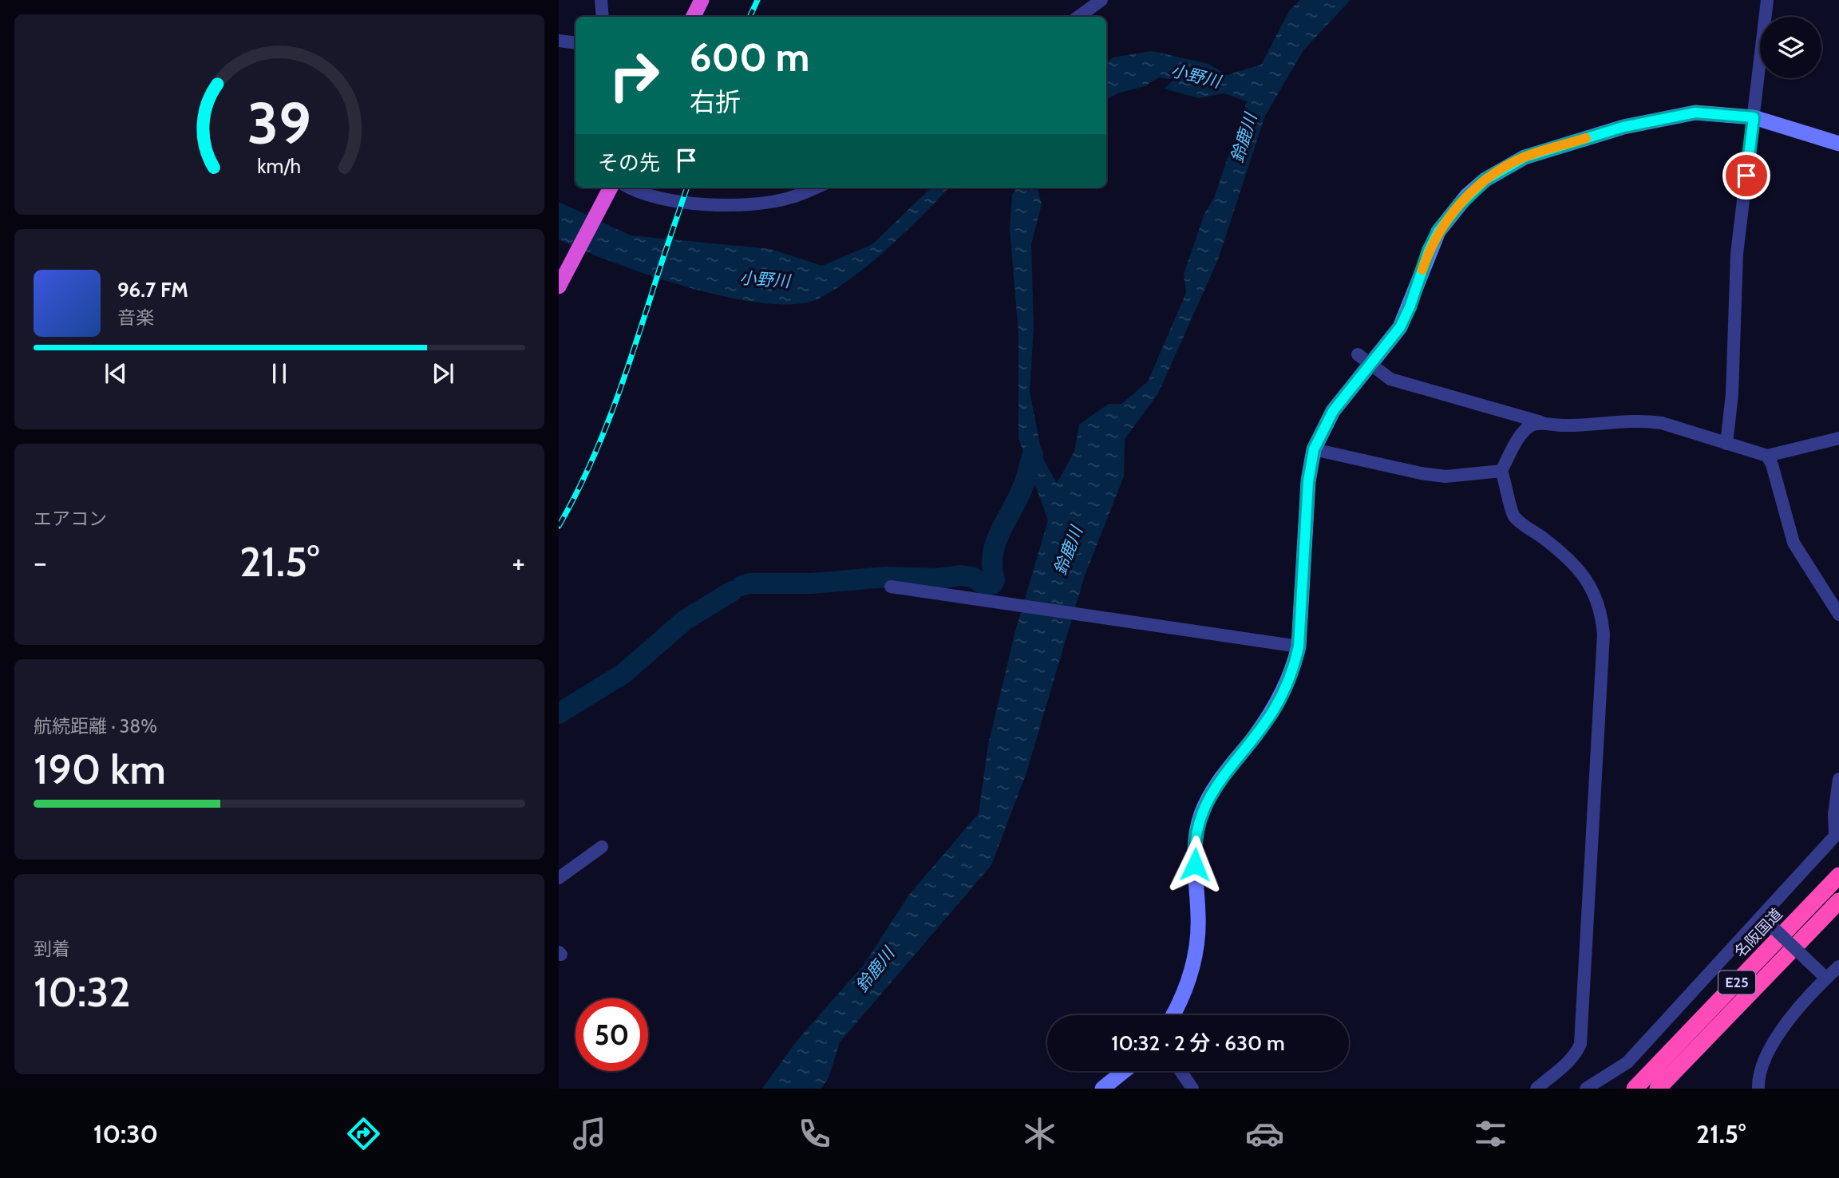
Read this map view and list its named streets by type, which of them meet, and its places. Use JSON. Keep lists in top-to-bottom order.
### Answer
{
  "streets": {
    "highway": ["名阪国道", "E25"]
  },
  "water": ["小野川", "鈴鹿川"],
  "page": {
    "turn": ["600 m", "右折"],
    "then": "その先",
    "song": ["96.7 FM", "音楽"],
    "tile": [
      "エアコン",
      ["航続距離 · 38%", "190 km"],
      ["到着", "10:32"]
    ],
    "heat": ["−", "21.5°", "+"],
    "limit": "50",
    "trip": "10:32 · 2 分 · 630 m",
    "tabs": ["10:30", "21.5°"],
    "gauge": ["39", "km/h"]
  }
}
